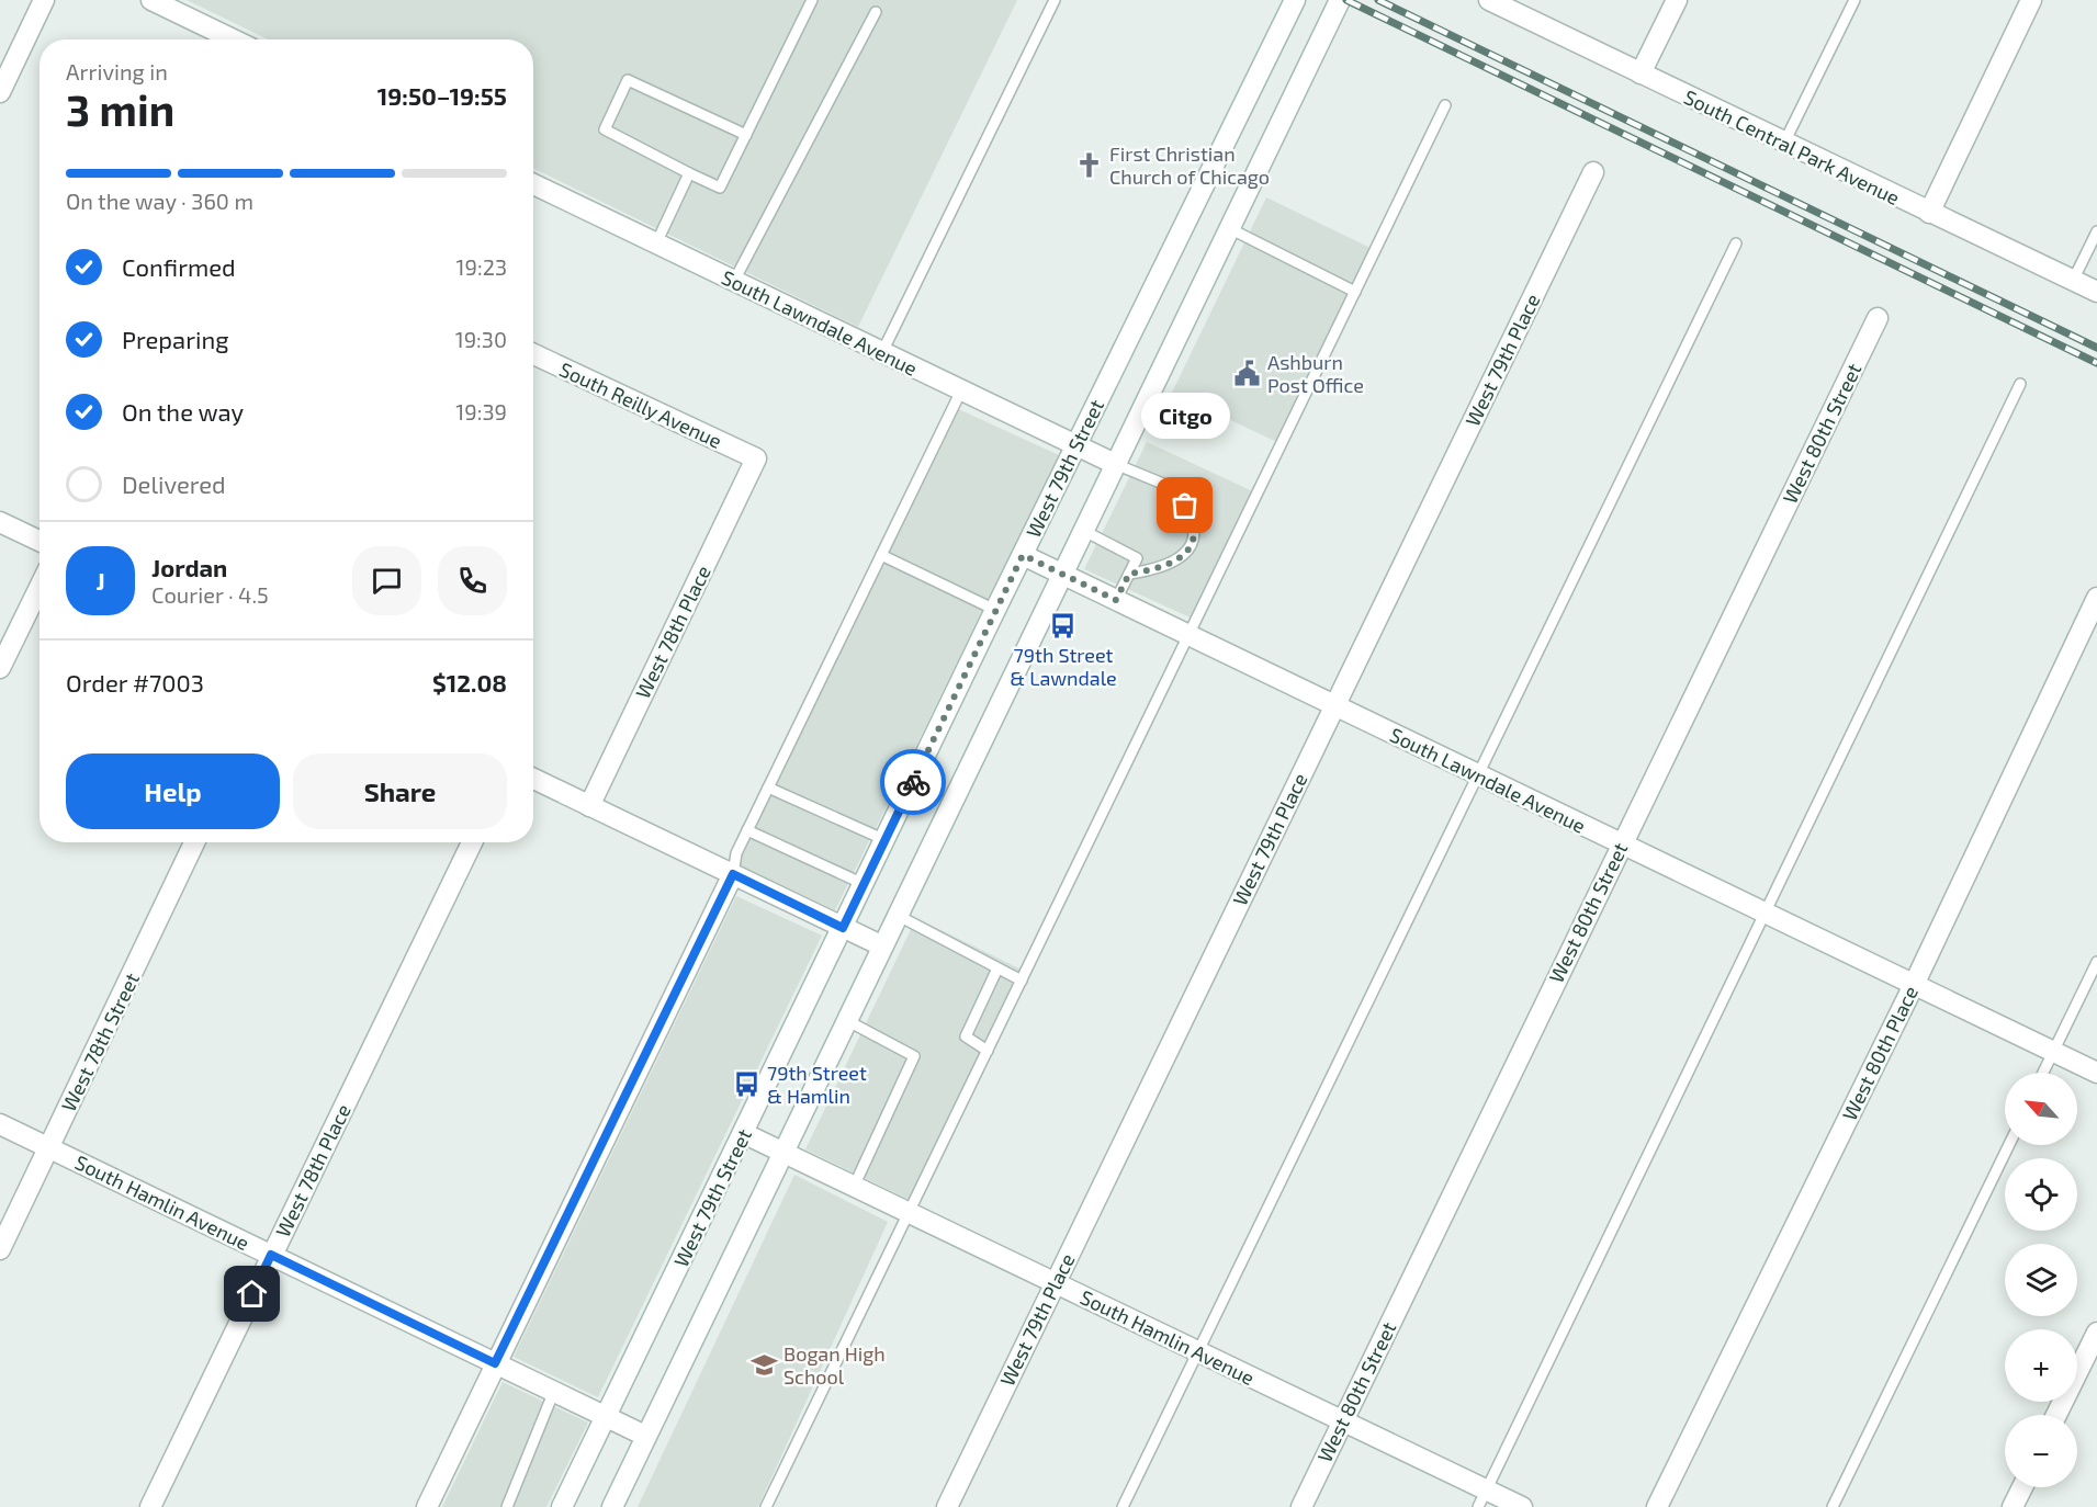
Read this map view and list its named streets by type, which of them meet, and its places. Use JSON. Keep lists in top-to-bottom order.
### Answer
{
  "streets": {
    "street": [
      "South Central Park Avenue",
      "South Lawndale Avenue",
      "West 79th Place",
      "South Reilly Avenue",
      "West 80th Street",
      "West 79th Street",
      "West 78th Place",
      "West 78th Street",
      "West 80th Place",
      "South Hamlin Avenue"
    ]
  },
  "crossings": [
    ["South Lawndale Avenue", "West 79th Place"],
    ["South Lawndale Avenue", "West 80th Street"],
    ["South Lawndale Avenue", "West 79th Street"],
    ["South Lawndale Avenue", "West 80th Place"],
    ["West 79th Place", "South Hamlin Avenue"],
    ["South Reilly Avenue", "West 78th Place"],
    ["West 80th Street", "South Hamlin Avenue"],
    ["West 79th Street", "South Hamlin Avenue"],
    ["West 78th Place", "South Hamlin Avenue"],
    ["West 78th Street", "South Hamlin Avenue"]
  ],
  "places": {
    "church": ["First Christian Church of Chicago"],
    "public building": ["Ashburn Post Office"],
    "other": ["Citgo"],
    "bus stop": ["79th Street & Lawndale", "79th Street & Hamlin"],
    "school or university": ["Bogan High School"]
  },
  "north": "top left",
  "page": {
    "heading": ["3 min", "Arriving in", "19:50–19:55"],
    "panel": [
      "Jordan",
      "Courier · 4.5",
      "Order #7003",
      "$12.08"
    ],
    "bar": "On the way · 360 m",
    "list": [
      ["Confirmed", "19:23"],
      ["Preparing", "19:30"],
      ["On the way", "19:39"],
      "Delivered"
    ],
    "bubble": "Citgo",
    "round": "J",
    "buttons": ["Help", "Share"],
    "map_buttons": ["+", "−"]
  }
}
